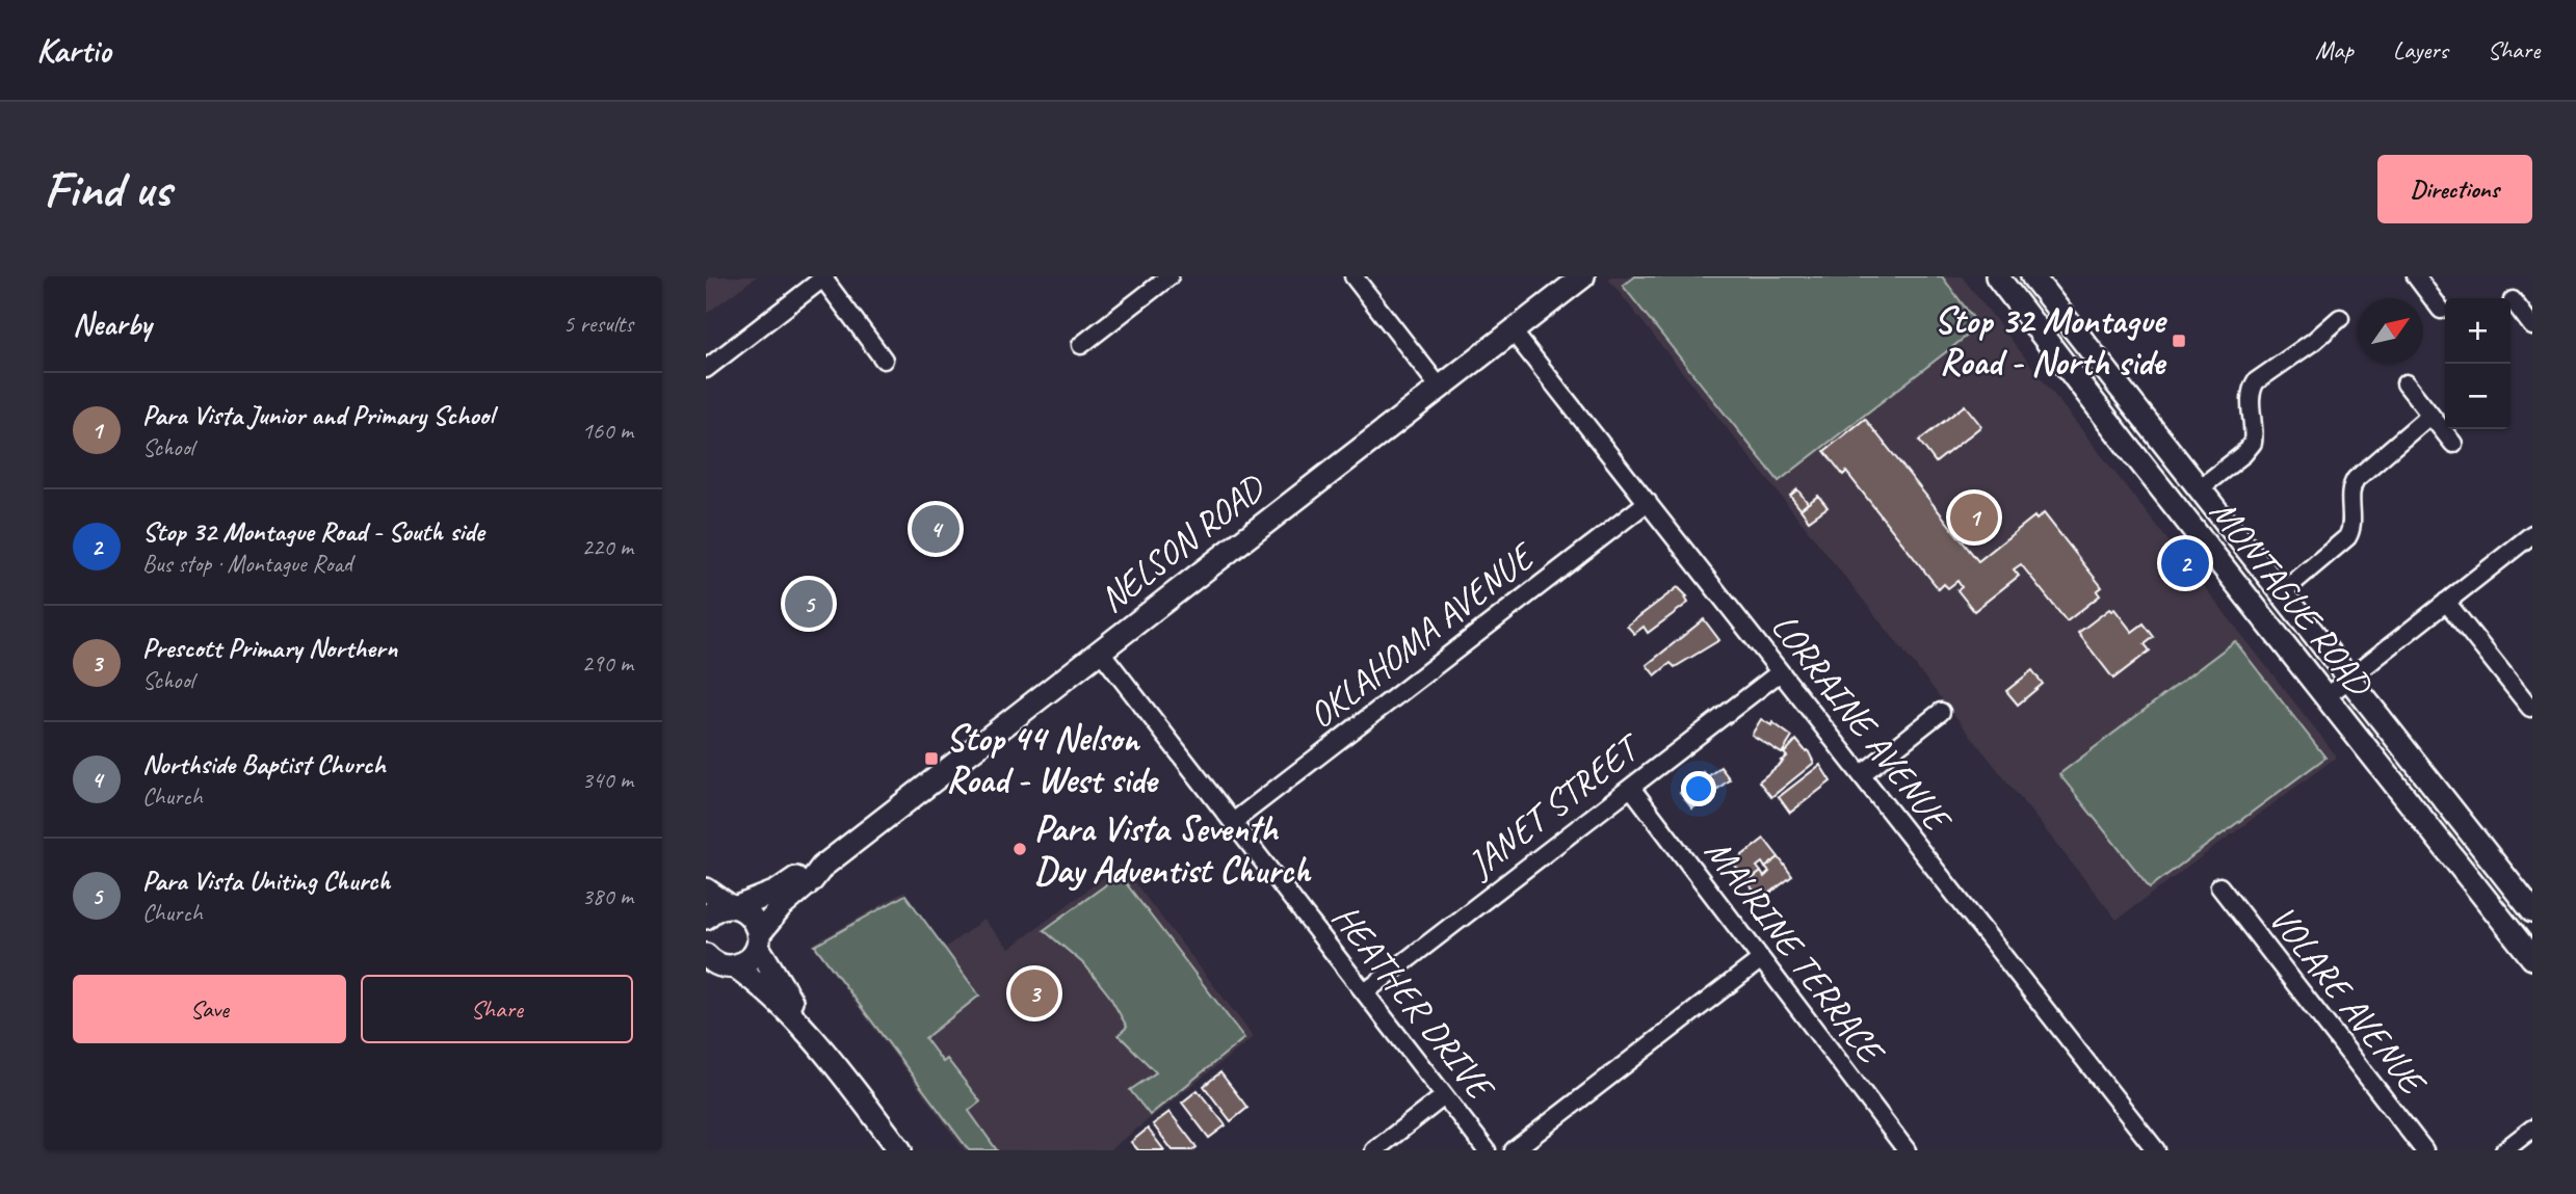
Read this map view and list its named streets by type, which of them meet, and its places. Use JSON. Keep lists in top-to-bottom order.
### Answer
{
  "streets": {
    "main road": ["NELSON ROAD", "MONTAGUE ROAD"],
    "street": [
      "OKLAHOMA AVENUE",
      "LORRAINE AVENUE",
      "JANET STREET",
      "MAURINE TERRACE",
      "VOLARE AVENUE",
      "HEATHER DRIVE"
    ]
  },
  "crossings": [
    ["NELSON ROAD", "LORRAINE AVENUE"],
    ["NELSON ROAD", "HEATHER DRIVE"],
    ["OKLAHOMA AVENUE", "LORRAINE AVENUE"],
    ["OKLAHOMA AVENUE", "HEATHER DRIVE"],
    ["LORRAINE AVENUE", "JANET STREET"],
    ["JANET STREET", "MAURINE TERRACE"],
    ["JANET STREET", "HEATHER DRIVE"]
  ],
  "places": {
    "transit": ["Stop 32 Montague Road - North side", "Stop 44 Nelson Road - West side"],
    "other": ["Para Vista Seventh Day Adventist Church"]
  },
  "north": "top right",
  "page": {
    "header": "Kartio",
    "nav": ["Map", "Layers", "Share"],
    "buttons": [
      "Directions",
      ["Save", "Share"]
    ],
    "title": "Find us",
    "heading": ["Nearby", "5 results"],
    "map_buttons": ["+", "−"],
    "list": [
      {
        "mark": "1",
        "name": "Para Vista Junior and Primary School",
        "note": "School",
        "value": "160 m"
      },
      {
        "mark": "2",
        "name": "Stop 32 Montague Road - South side",
        "note": "Bus stop · Montague Road",
        "value": "220 m"
      },
      {
        "mark": "3",
        "name": "Prescott Primary Northern",
        "note": "School",
        "value": "290 m"
      },
      {
        "mark": "4",
        "name": "Northside Baptist Church",
        "note": "Church",
        "value": "340 m"
      },
      {
        "mark": "5",
        "name": "Para Vista Uniting Church",
        "note": "Church",
        "value": "380 m"
      }
    ],
    "pins": [
      "1",
      "4",
      "2",
      "5",
      "3"
    ]
  }
}
